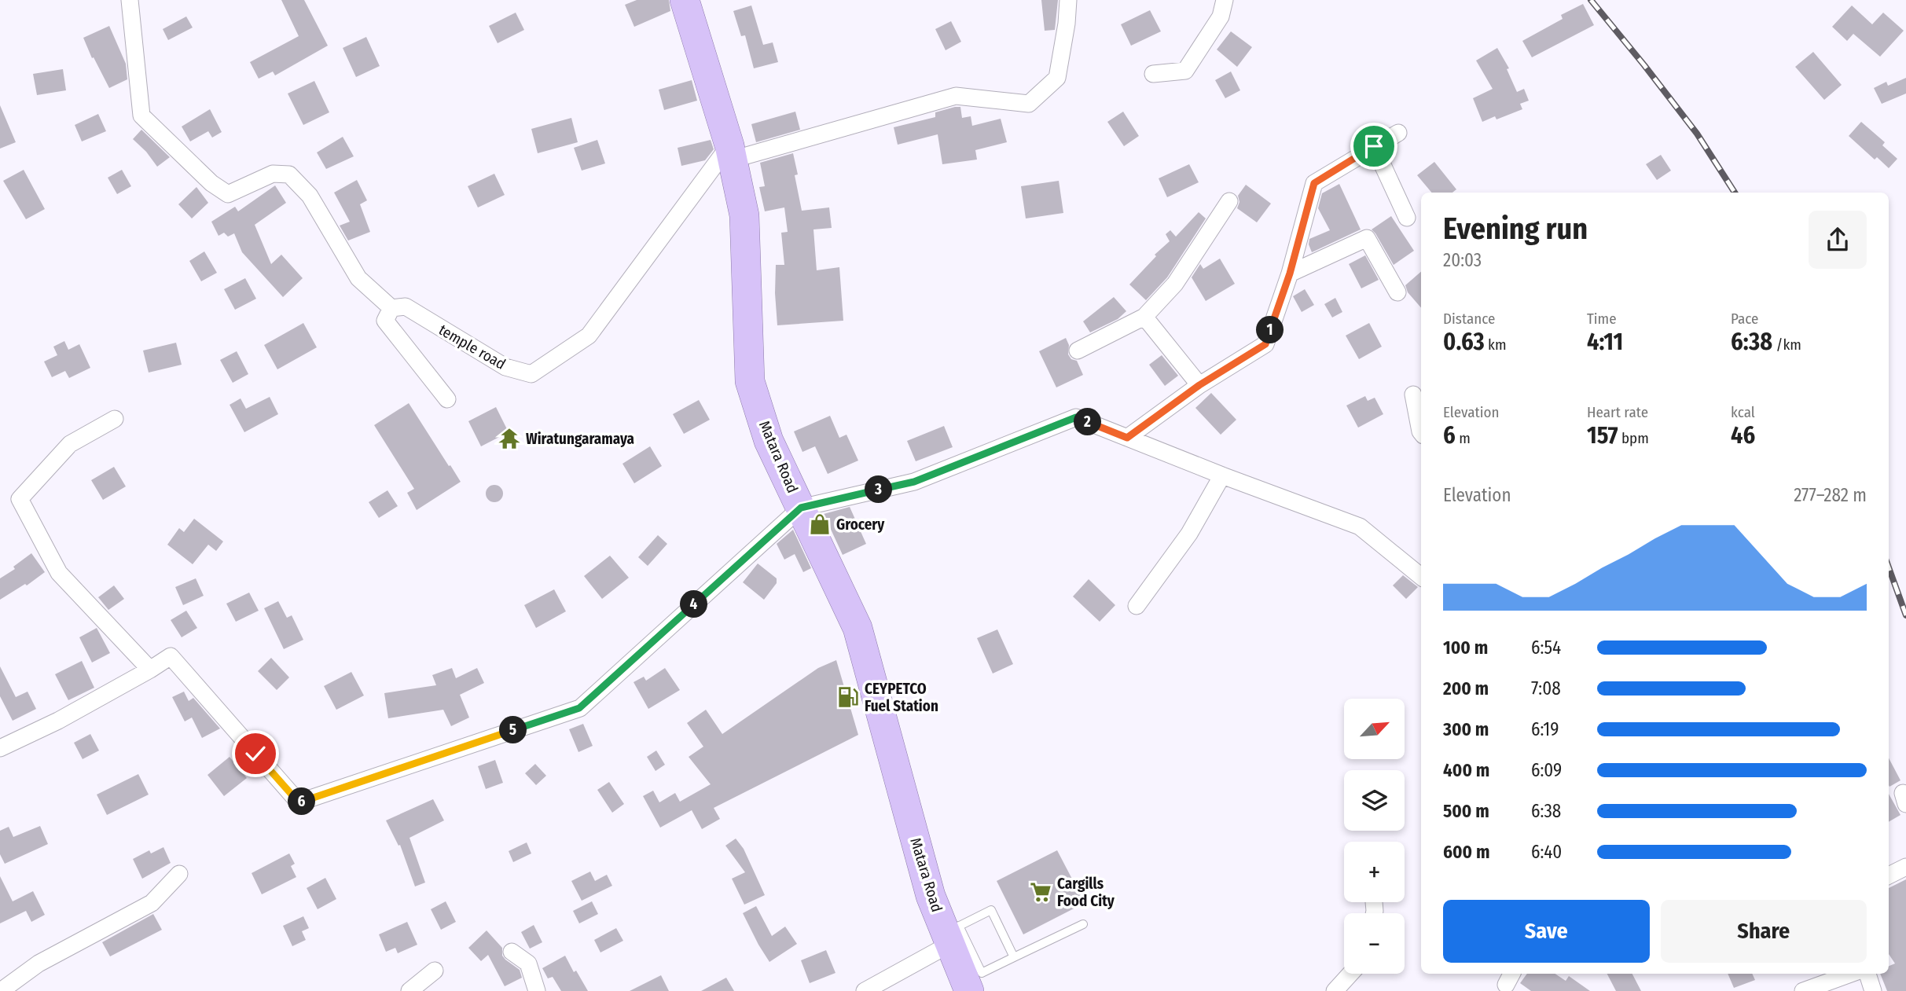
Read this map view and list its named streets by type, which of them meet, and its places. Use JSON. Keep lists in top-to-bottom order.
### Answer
{
  "streets": {
    "highway": ["Matara Road"],
    "street": ["temple road"]
  },
  "crossings": [
    ["temple road", "Matara Road"]
  ],
  "places": {
    "temple": ["Wiratungaramaya"],
    "shop": ["Grocery"],
    "fuel station": ["CEYPETCO Fuel Station"],
    "supermarket": ["Cargills Food City"]
  },
  "north": "top right",
  "page": {
    "heading": ["Evening run", "20:03"],
    "stats": [
      ["Distance", "0.63 km"],
      ["Time", "4:11"],
      ["Pace", "6:38 /km"],
      ["Elevation", "6 m"],
      ["Heart rate", "157 bpm"],
      ["kcal", "46"]
    ],
    "pins": [
      "1",
      "2",
      "3",
      "4",
      "5",
      "6"
    ],
    "chart": ["Elevation", "277–282 m"],
    "list": [
      {
        "name": "100 m",
        "note": "6:54"
      },
      {
        "name": "200 m",
        "note": "7:08"
      },
      {
        "name": "300 m",
        "note": "6:19"
      },
      {
        "name": "400 m",
        "note": "6:09"
      },
      {
        "name": "500 m",
        "note": "6:38"
      },
      {
        "name": "600 m",
        "note": "6:40"
      }
    ],
    "map_buttons": ["+", "−"],
    "buttons": ["Save", "Share"]
  }
}
